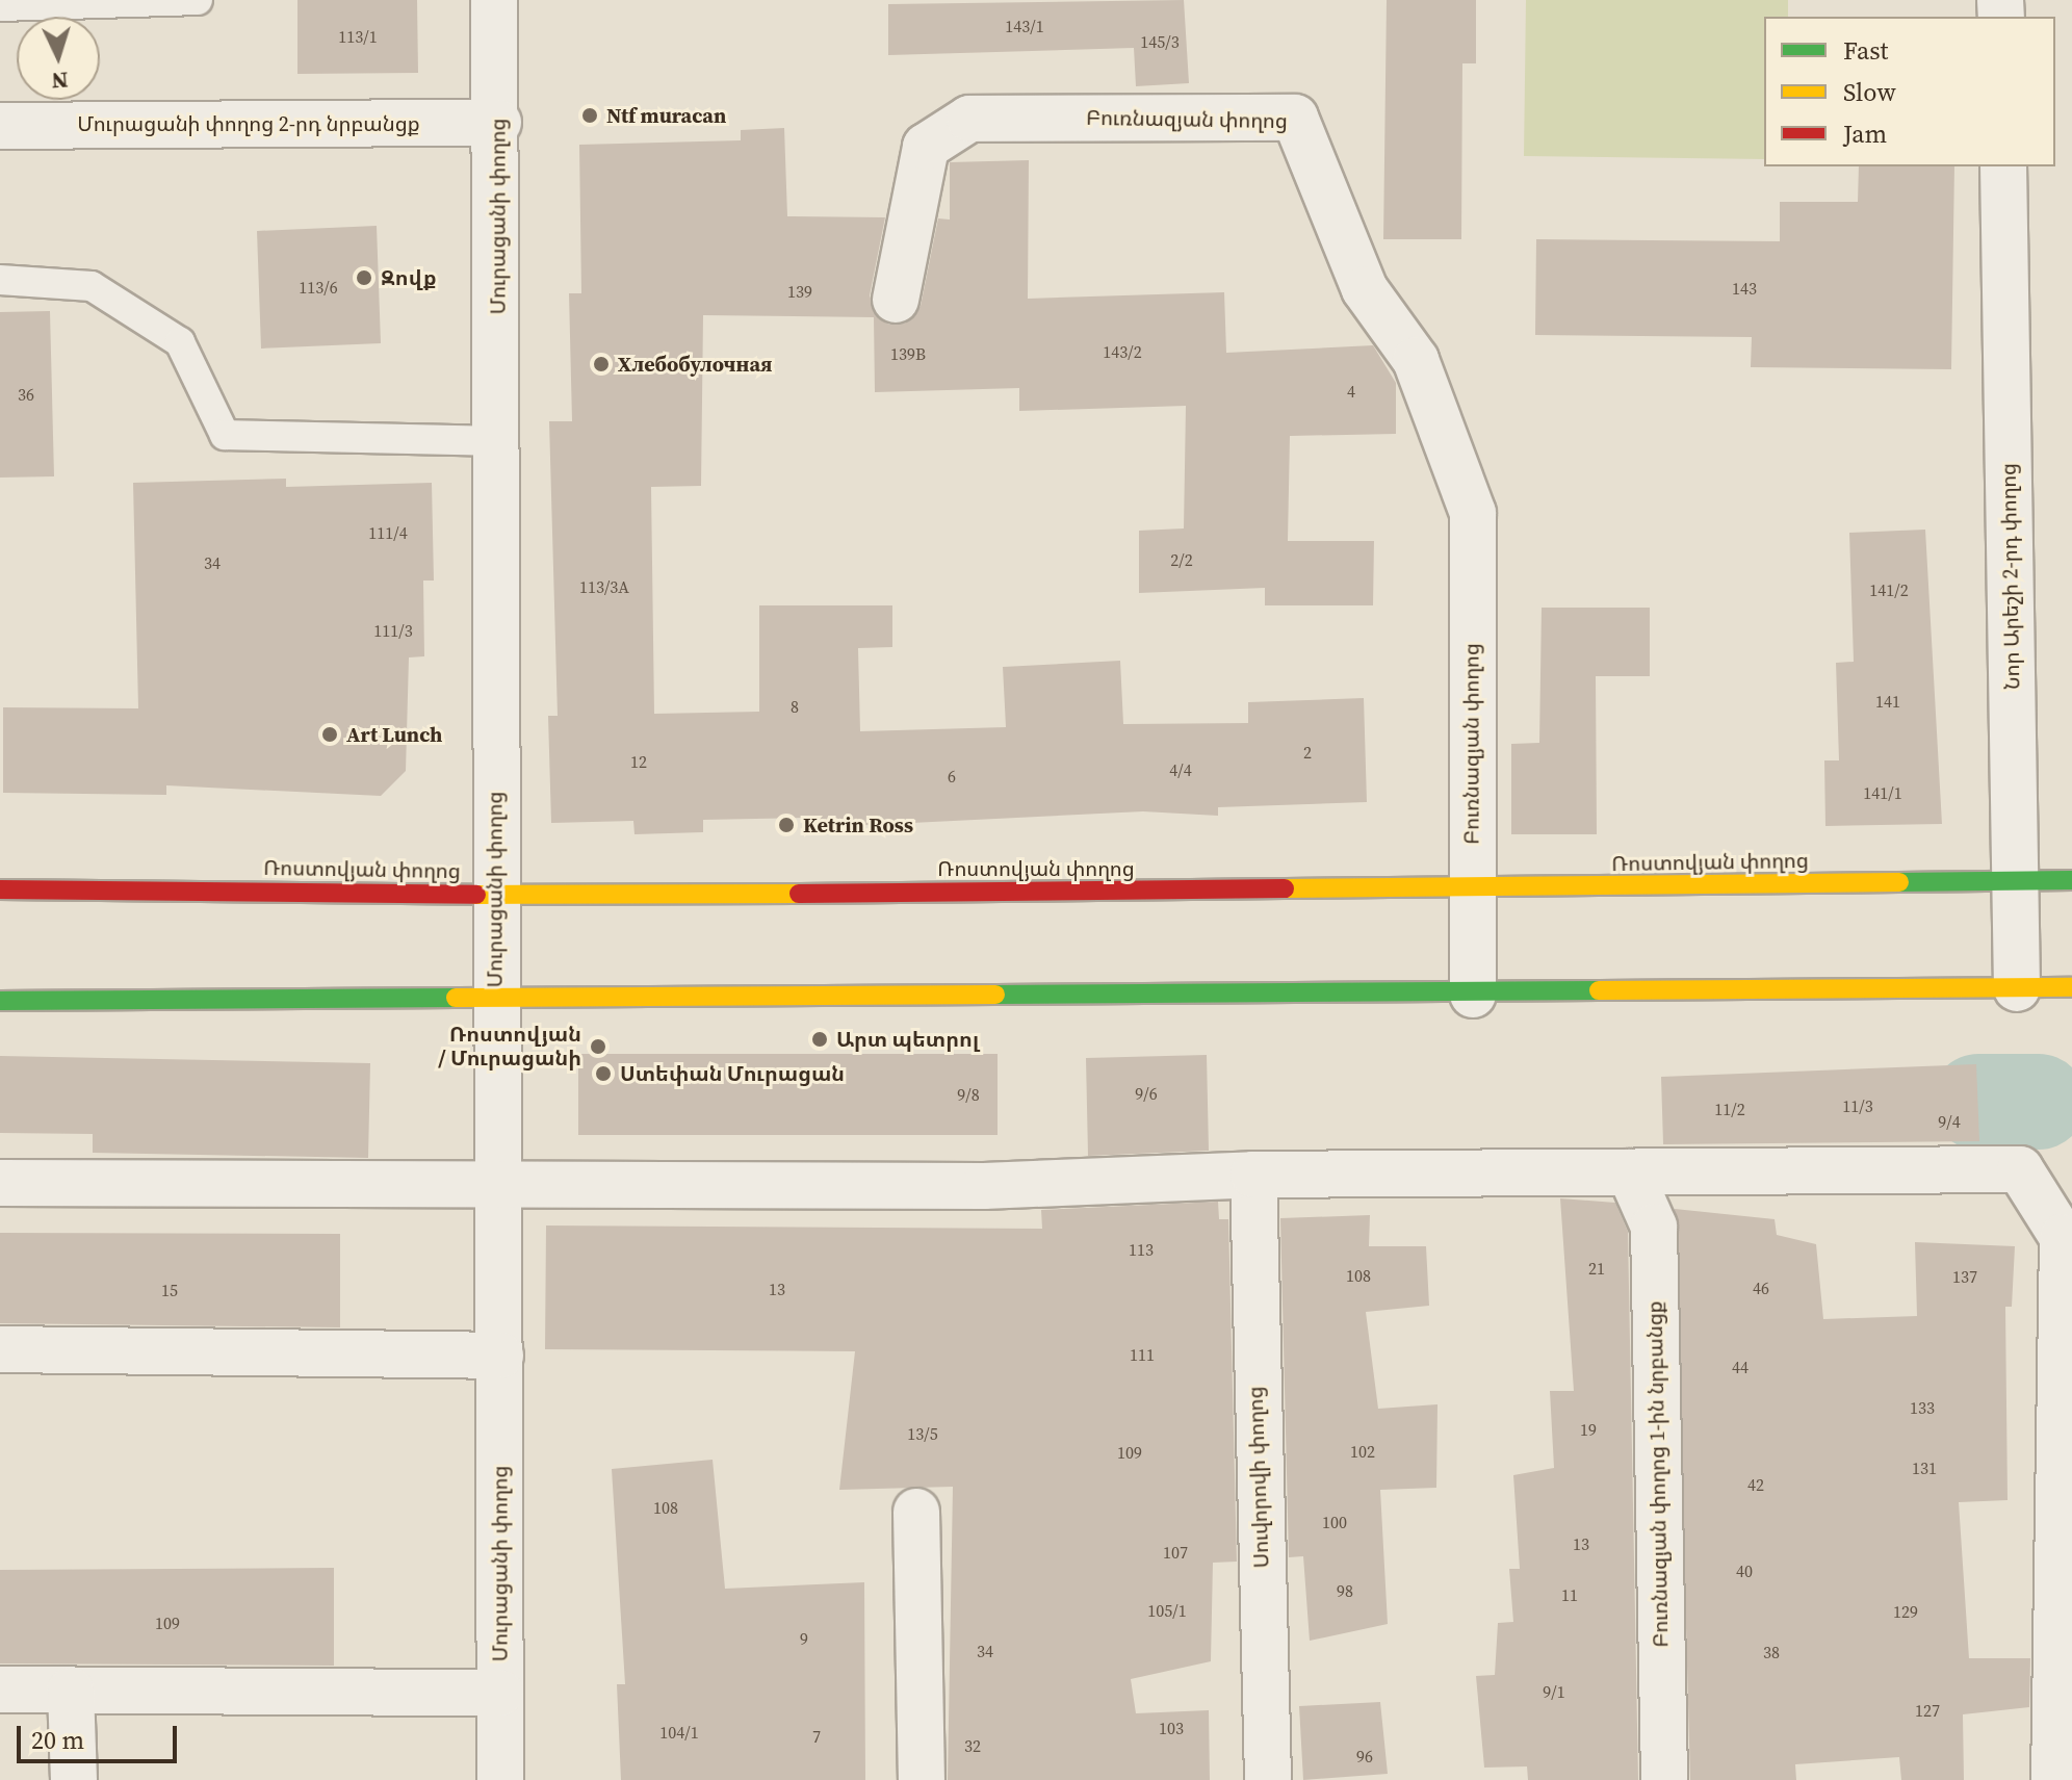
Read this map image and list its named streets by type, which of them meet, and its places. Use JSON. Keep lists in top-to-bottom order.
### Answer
{
  "streets": {
    "main road": ["Ռոստովյան փողոց"],
    "street": [
      "Բուռնազյան փողոց",
      "Մուրացանի փողոց 2-րդ նրբանցք",
      "Մուրացանի փողոց",
      "Նոր Արեշի 2-րդ փողոց",
      "Բուռնազյան փողոց 1-ին նրբանցք",
      "Սուվորովի փողոց"
    ]
  },
  "crossings": [
    ["Բուռնազյան փողոց", "Ռոստովյան փողոց"],
    ["Մուրացանի փողոց 2-րդ նրբանցք", "Մուրացանի փողոց"],
    ["Մուրացանի փողոց", "Ռոստովյան փողոց"],
    ["Նոր Արեշի 2-րդ փողոց", "Ռոստովյան փողոց"]
  ],
  "places": [
    "Ntf muracan",
    "Զովք",
    "Хлебобулочная",
    "Art Lunch",
    "Ketrin Ross",
    "Արտ պետրոլ",
    "Ռոստովյան / Մուրացանի",
    "Ստեփան Մուրացան"
  ],
  "house_numbers": [
    "143/1",
    "113/1",
    "145/3",
    "113/6",
    "143",
    "139",
    "143/2",
    "139B",
    "4",
    "36",
    "111/4",
    "2/2",
    "34",
    "113/3A",
    "141/2",
    "111/3",
    "141",
    "8",
    "2",
    "12",
    "4/4",
    "6",
    "141/1",
    "9/6",
    "9/8",
    "11/3",
    "11/2",
    "9/4",
    "113",
    "21",
    "108",
    "137",
    "46",
    "13",
    "15",
    "111",
    "44",
    "133",
    "19",
    "13/5",
    "102",
    "109",
    "131",
    "42",
    "108",
    "100",
    "13",
    "107",
    "40",
    "98",
    "11",
    "105/1",
    "129",
    "109",
    "9",
    "34",
    "38",
    "9/1",
    "127",
    "103",
    "104/1",
    "7",
    "32",
    "96"
  ],
  "legend": ["Fast", "Slow", "Jam"],
  "scale_bar": "20 m",
  "north": "bottom"
}
